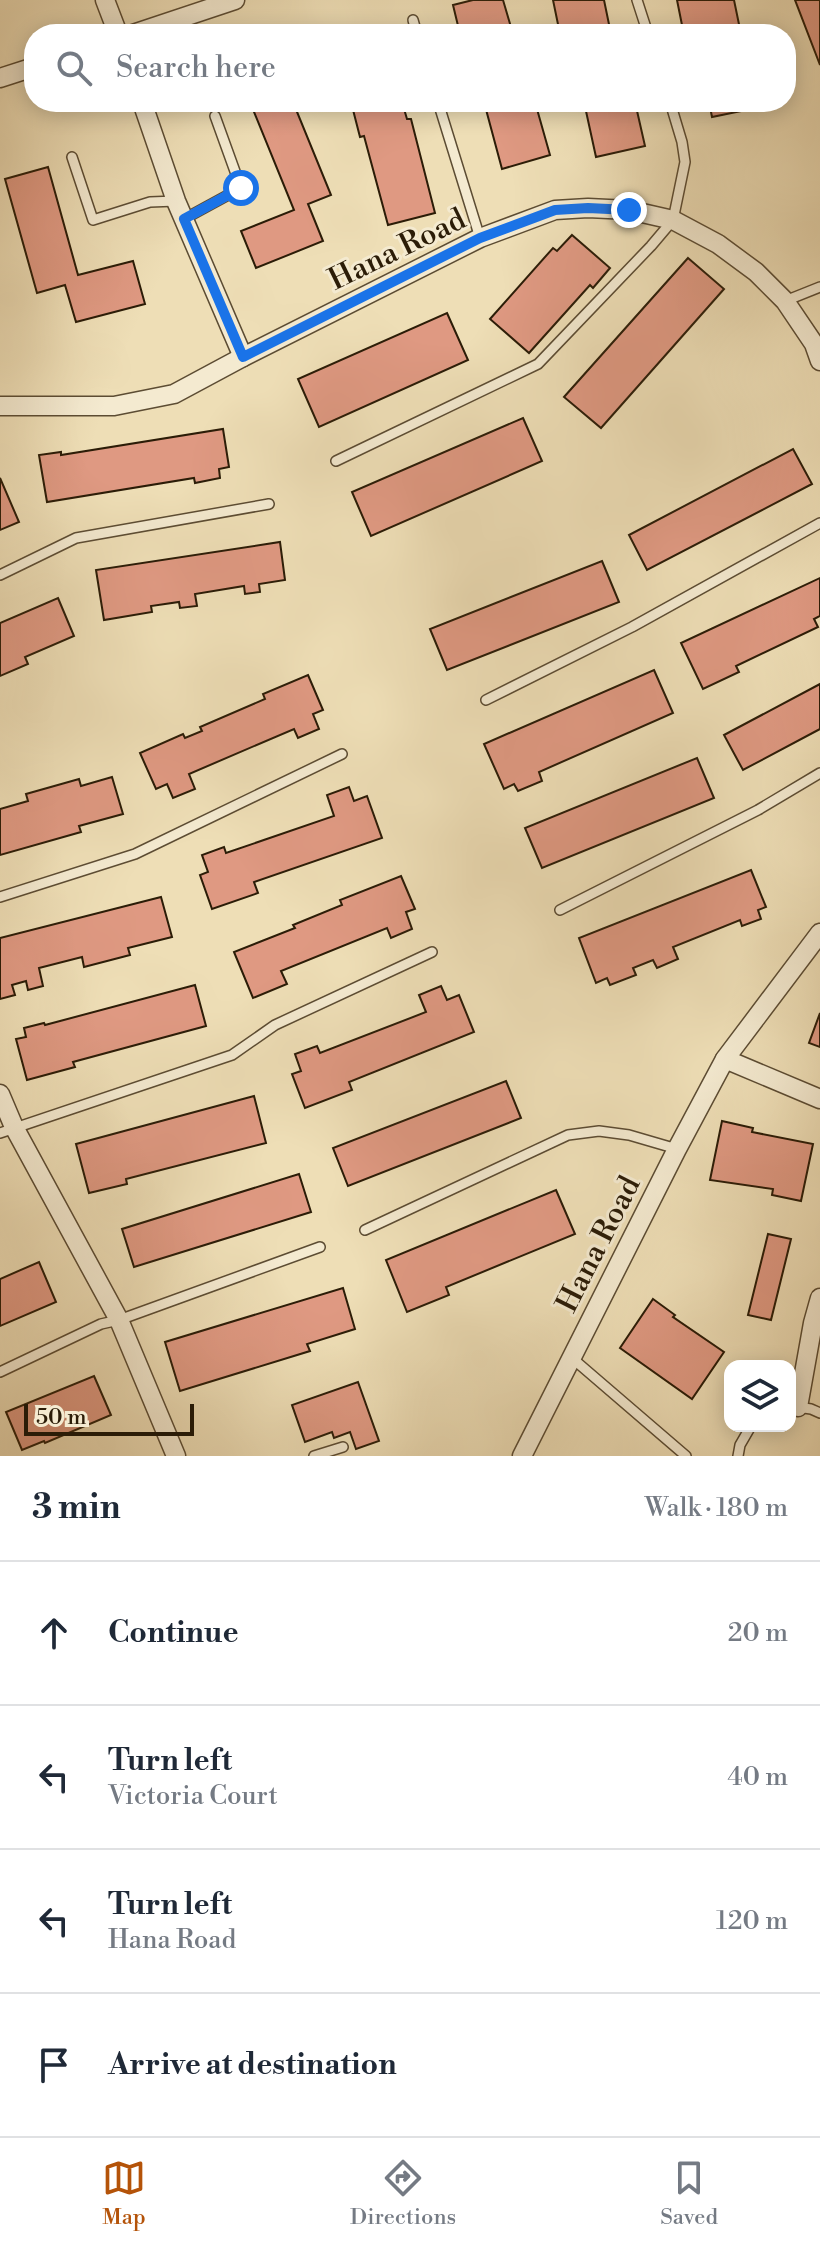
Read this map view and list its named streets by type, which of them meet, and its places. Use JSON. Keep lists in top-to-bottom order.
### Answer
{
  "streets": {
    "street": ["Hana Road"]
  },
  "scale_bar": "50 m",
  "page": {
    "search": "Search here",
    "scale": "50 m",
    "heading": ["3 min", "Walk · 180 m"],
    "list": [
      ["Continue", "20 m"],
      ["Turn left", "Victoria Court", "40 m"],
      ["Turn left", "Hana Road", "120 m"],
      "Arrive at destination"
    ],
    "nav": ["Map", "Directions", "Saved"]
  }
}
